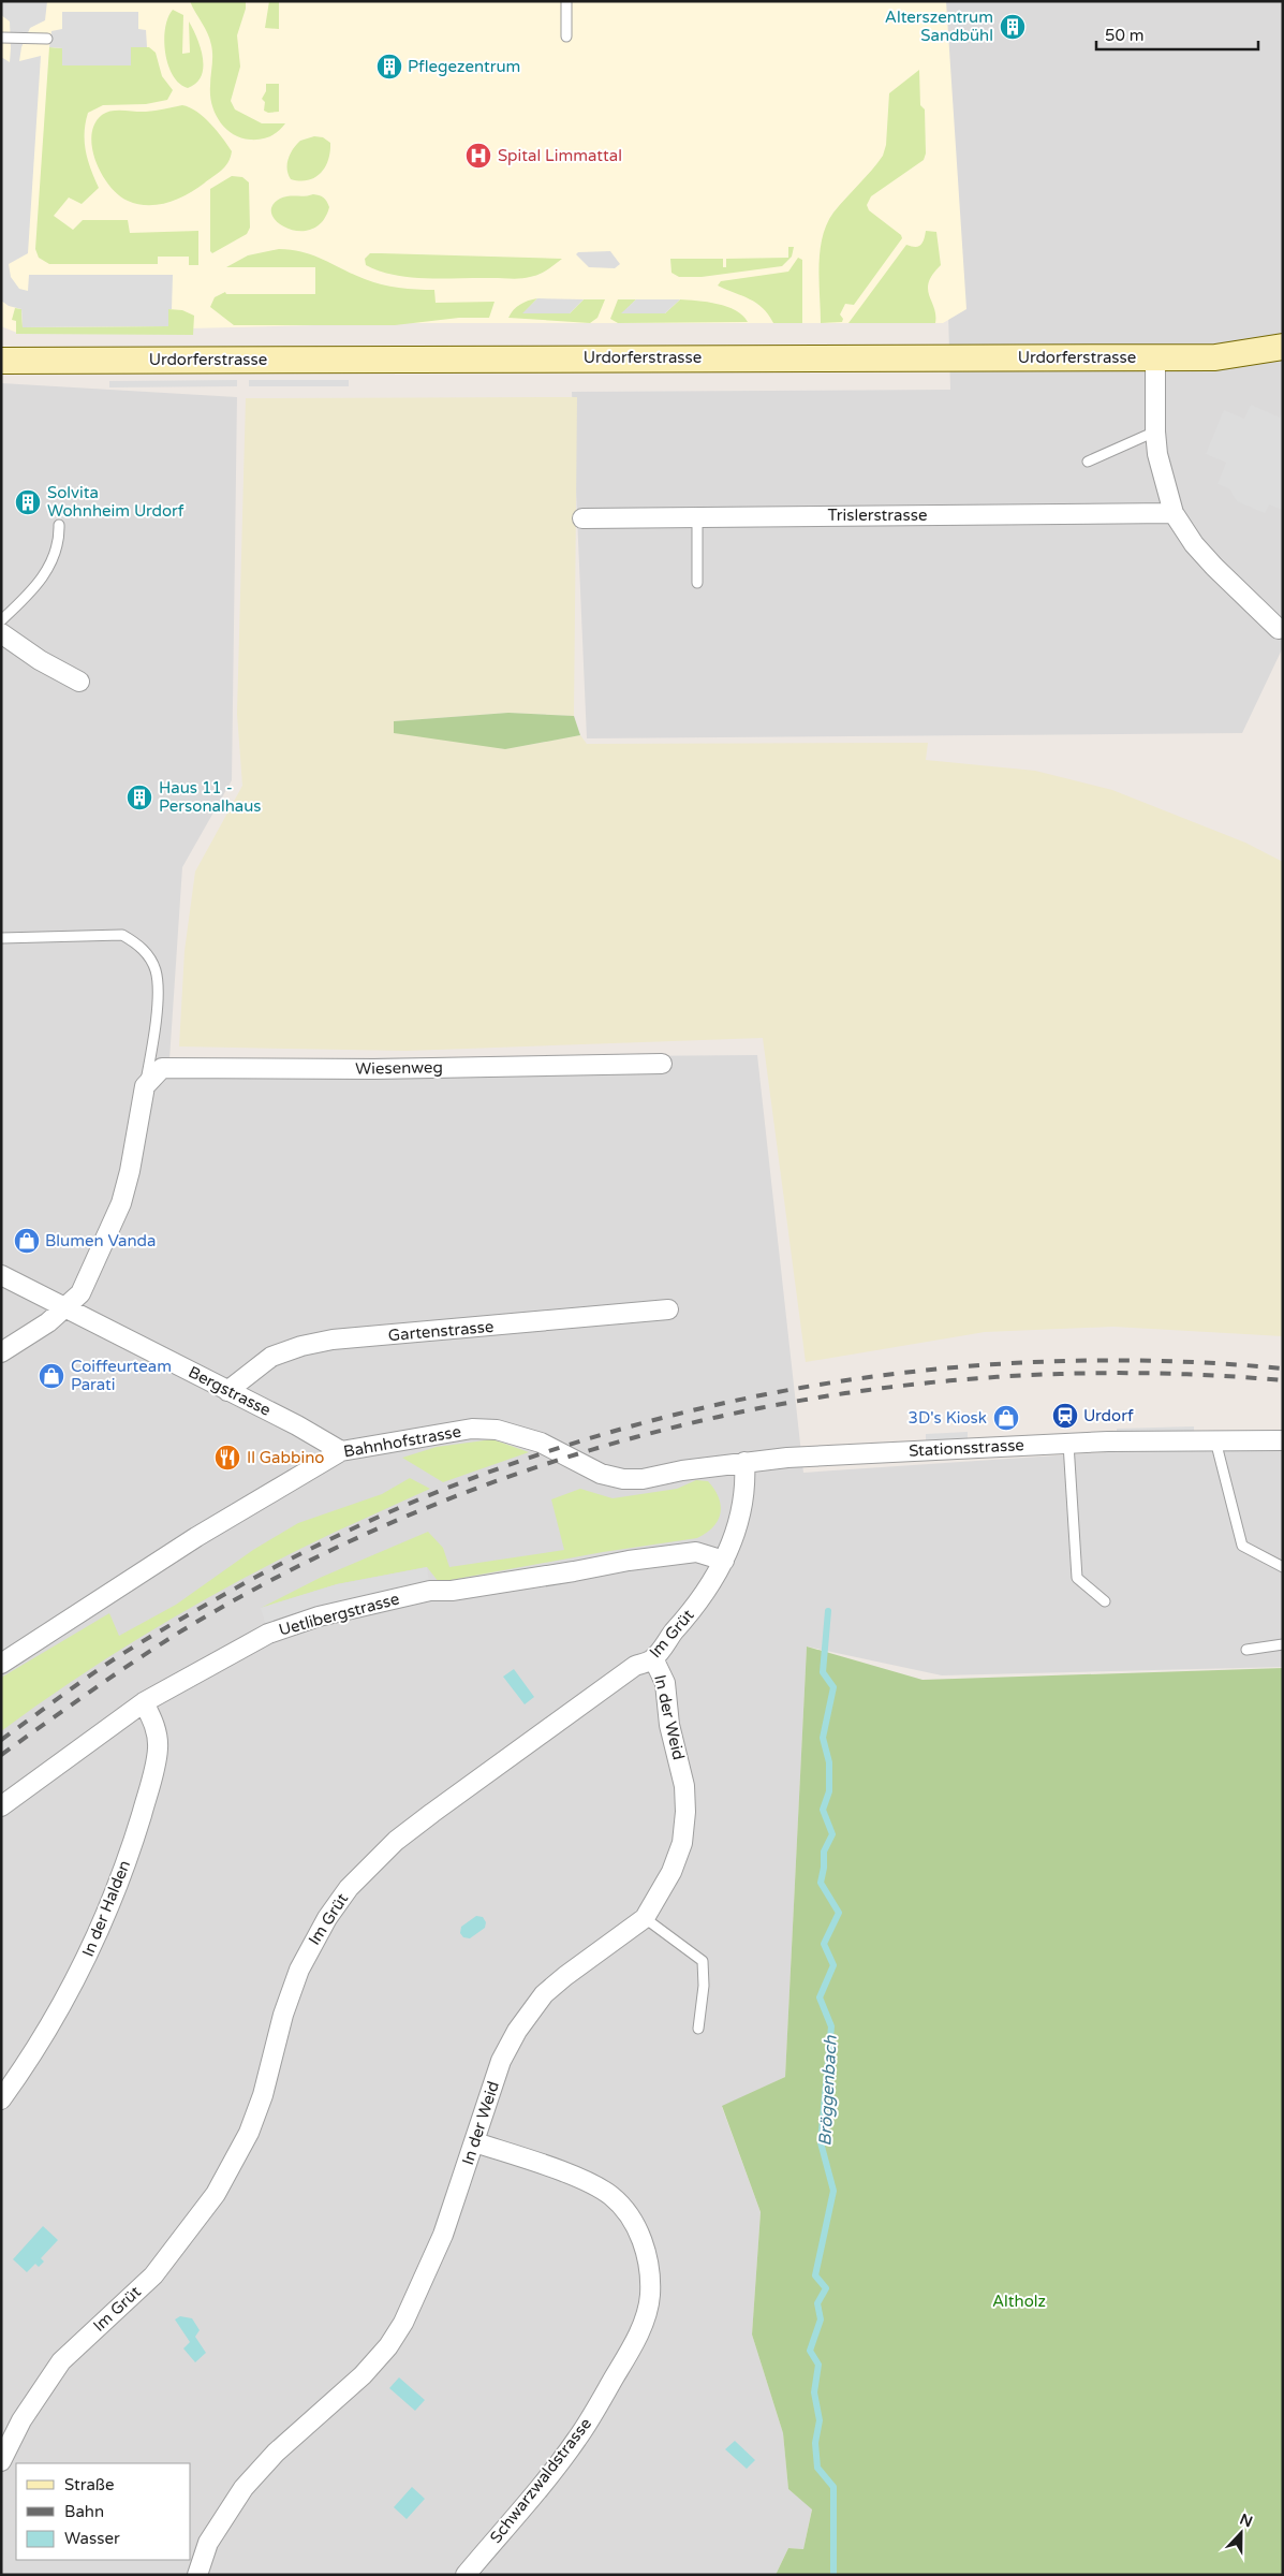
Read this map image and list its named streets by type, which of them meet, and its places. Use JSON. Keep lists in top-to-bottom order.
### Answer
{
  "streets": {
    "main road": ["Urdorferstrasse"],
    "street": [
      "Trislerstrasse",
      "Wiesenweg",
      "Gartenstrasse",
      "Bergstrasse",
      "Bahnhofstrasse",
      "Stationsstrasse",
      "Uetlibergstrasse",
      "Im Grüt",
      "In der Weid",
      "In der Halden",
      "Schwarzwaldstrasse"
    ]
  },
  "crossings": [
    ["Gartenstrasse", "Bergstrasse"],
    ["Bergstrasse", "Bahnhofstrasse"],
    ["Bahnhofstrasse", "Stationsstrasse"],
    ["Bahnhofstrasse", "Im Grüt"],
    ["Uetlibergstrasse", "Im Grüt"],
    ["Uetlibergstrasse", "In der Halden"],
    ["Im Grüt", "In der Weid"],
    ["In der Weid", "Schwarzwaldstrasse"]
  ],
  "water": ["Bröggenbach"],
  "parks": ["Altholz"],
  "places": {
    "building": [
      "Alterszentrum Sandbühl",
      "Pflegezentrum",
      "Solvita Wohnheim Urdorf",
      "Haus 11 - Personalhaus"
    ],
    "hospital": ["Spital Limmattal"],
    "shop": ["Blumen Vanda", "Coiffeurteam Parati", "3D's Kiosk"],
    "station": ["Urdorf"],
    "restaurant": ["Il Gabbino"]
  },
  "legend": ["Straße", "Bahn", "Wasser"],
  "scale_bar": "50 m",
  "north": "top"
}
